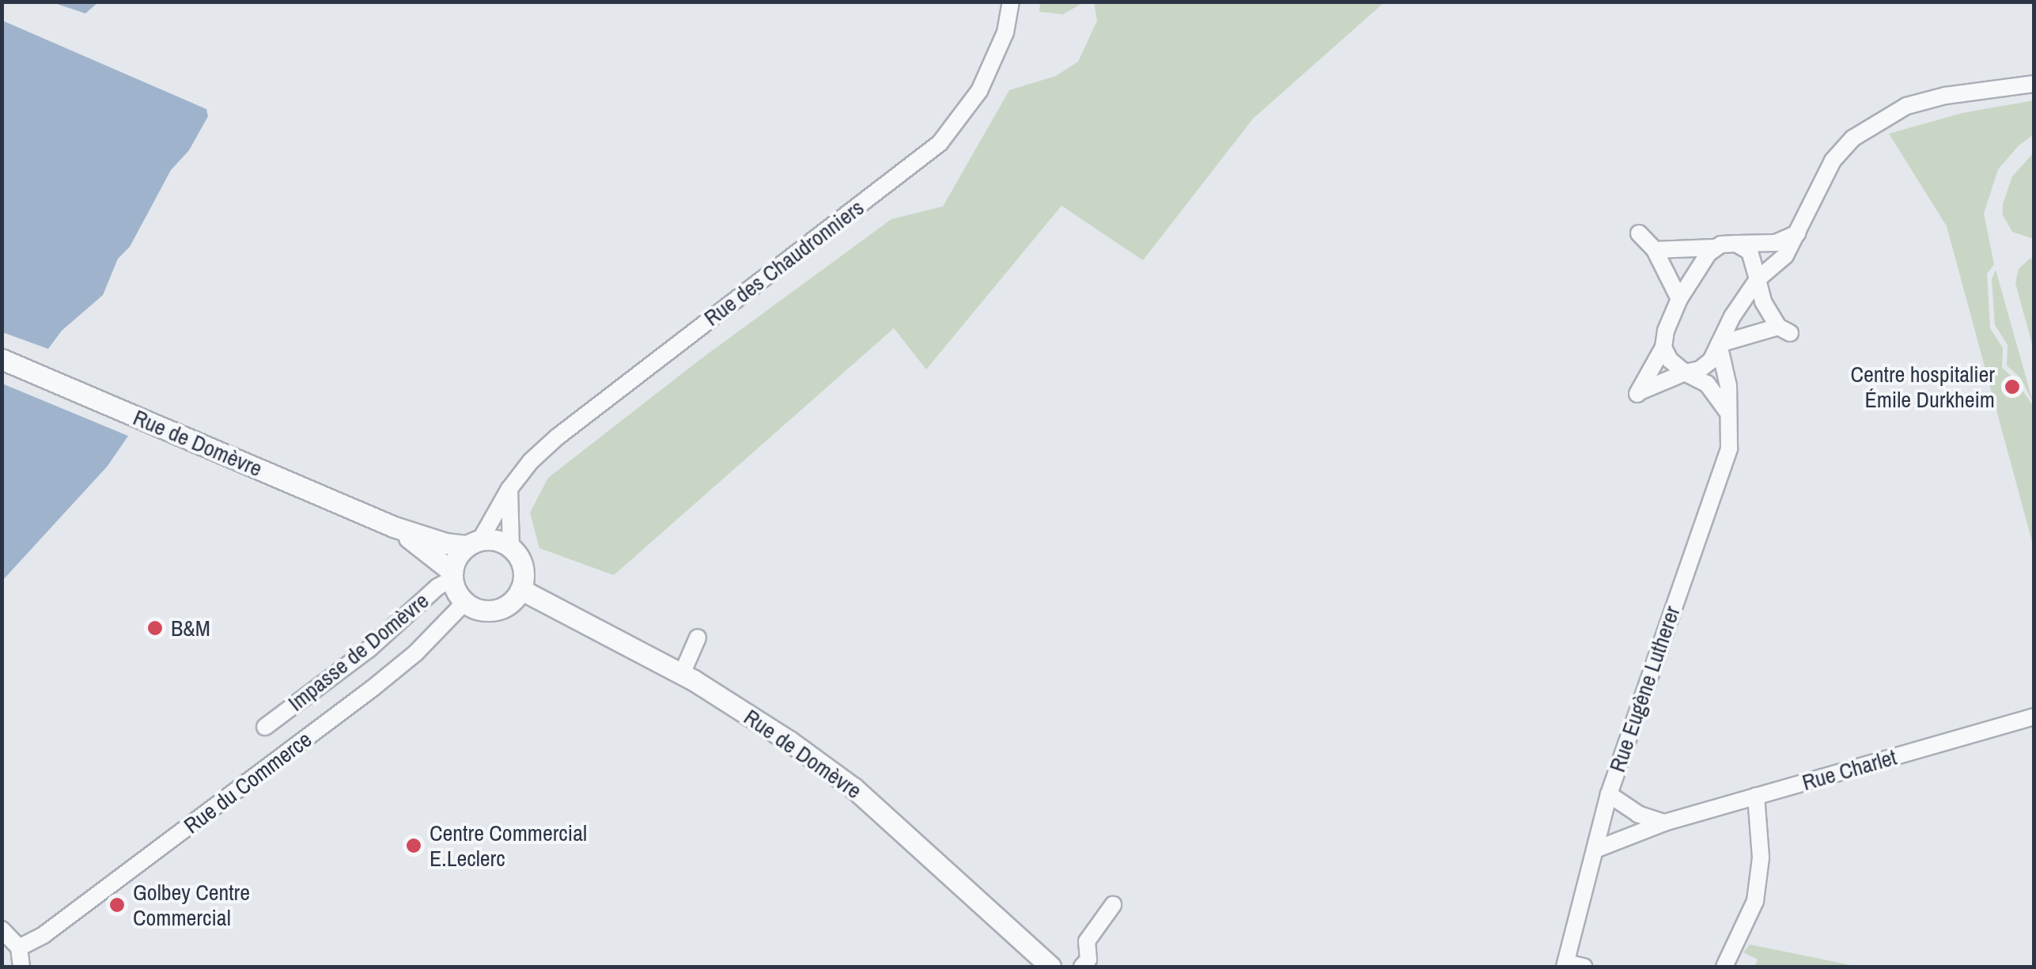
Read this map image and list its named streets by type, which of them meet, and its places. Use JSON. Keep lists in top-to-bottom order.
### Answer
{
  "streets": {
    "street": [
      "Rue des Chaudronniers",
      "Rue de Domèvre",
      "Impasse de Domèvre",
      "Rue Eugène Lutherer",
      "Rue Charlet",
      "Rue du Commerce"
    ]
  },
  "crossings": [
    ["Rue des Chaudronniers", "Rue de Domèvre"],
    ["Rue des Chaudronniers", "Impasse de Domèvre"],
    ["Rue des Chaudronniers", "Rue du Commerce"],
    ["Rue de Domèvre", "Impasse de Domèvre"],
    ["Rue de Domèvre", "Rue du Commerce"],
    ["Impasse de Domèvre", "Rue du Commerce"],
    ["Rue Eugène Lutherer", "Rue Charlet"]
  ],
  "places": [
    "Centre hospitalier Émile Durkheim",
    "B&M",
    "Centre Commercial E.Leclerc",
    "Golbey Centre Commercial"
  ]
}
